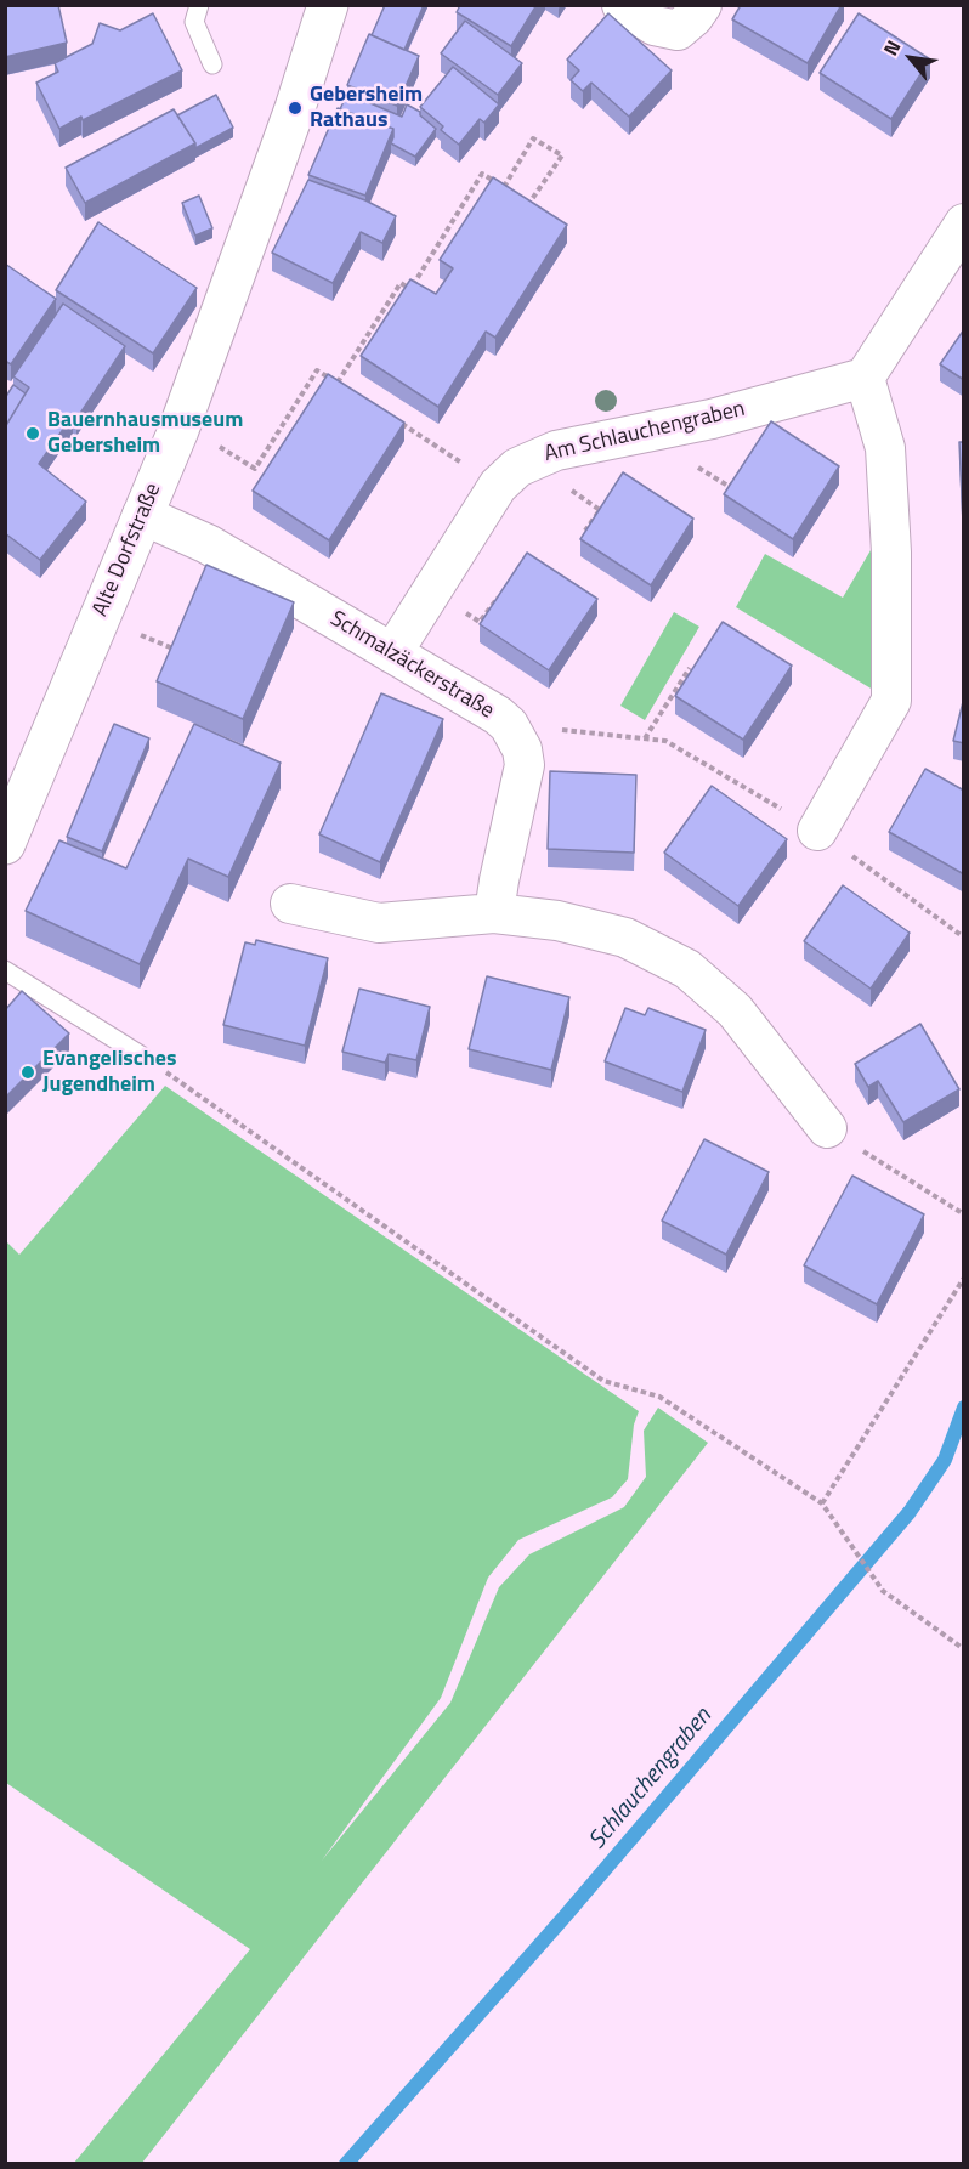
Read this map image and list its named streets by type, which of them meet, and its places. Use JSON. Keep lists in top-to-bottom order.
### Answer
{
  "streets": {
    "street": ["Am Schlauchengraben", "Alte Dorfstraße", "Schmalzäckerstraße"]
  },
  "crossings": [
    ["Am Schlauchengraben", "Schmalzäckerstraße"],
    ["Alte Dorfstraße", "Schmalzäckerstraße"]
  ],
  "water": ["Schlauchengraben"],
  "places": ["Gebersheim Rathaus", "Bauernhausmuseum Gebersheim", "Evangelisches Jugendheim"],
  "north": "top left"
}
